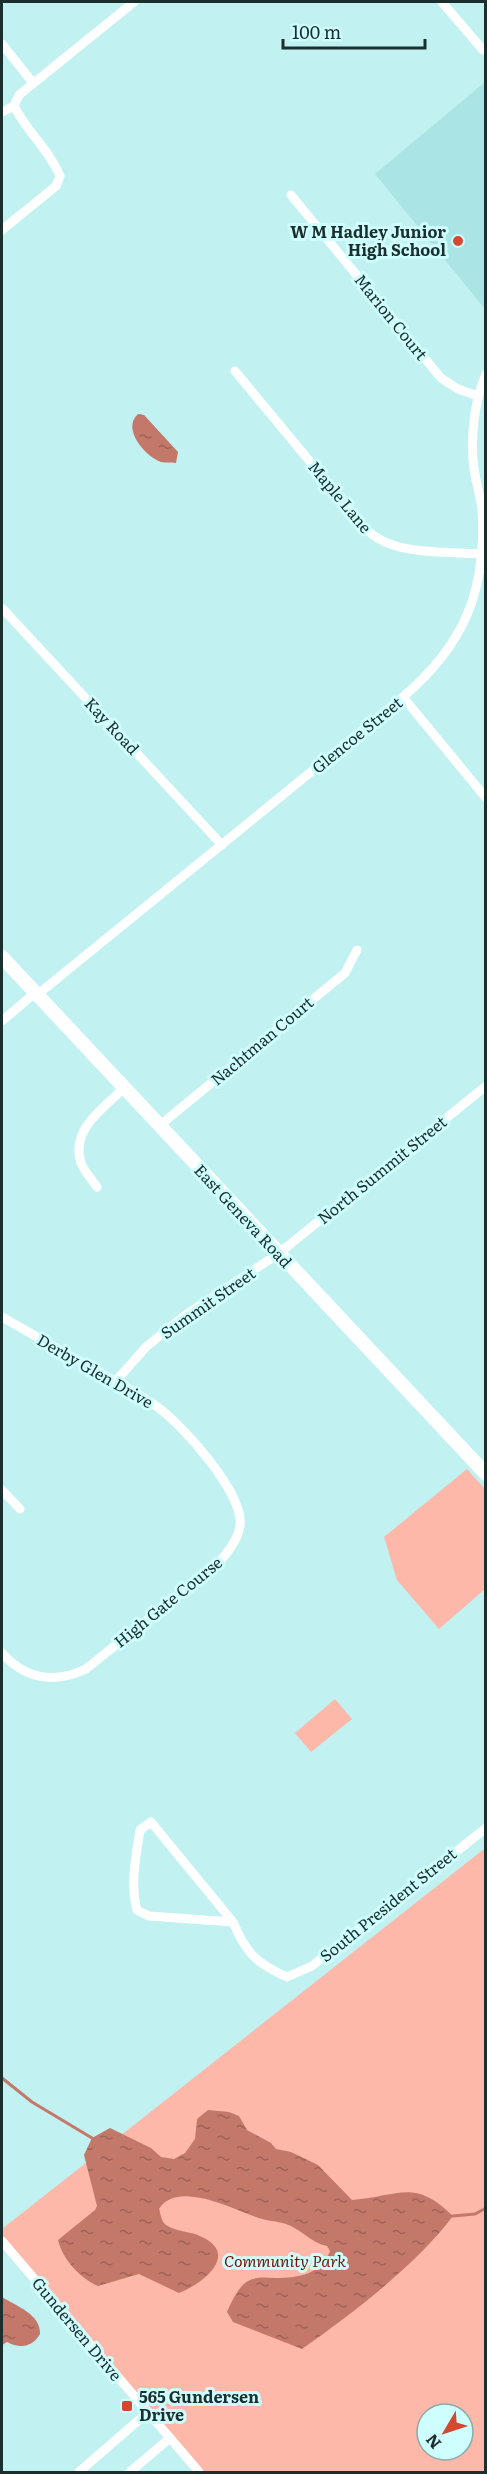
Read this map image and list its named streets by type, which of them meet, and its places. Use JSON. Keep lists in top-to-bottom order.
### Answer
{
  "streets": {
    "main road": ["East Geneva Road"],
    "street": [
      "Marion Court",
      "Maple Lane",
      "Kay Road",
      "Glencoe Street",
      "Nachtman Court",
      "North Summit Street",
      "Summit Street",
      "Derby Glen Drive",
      "High Gate Course",
      "South President Street",
      "Gundersen Drive"
    ]
  },
  "crossings": [
    ["Marion Court", "Glencoe Street"],
    ["Maple Lane", "Glencoe Street"],
    ["Kay Road", "Glencoe Street"],
    ["Glencoe Street", "East Geneva Road"],
    ["Nachtman Court", "East Geneva Road"],
    ["North Summit Street", "East Geneva Road"],
    ["North Summit Street", "Summit Street"],
    ["East Geneva Road", "Summit Street"],
    ["Summit Street", "Derby Glen Drive"],
    ["Derby Glen Drive", "High Gate Course"]
  ],
  "parks": ["Community Park"],
  "places": {
    "other": ["W M Hadley Junior High School"],
    "transit": ["565 Gundersen Drive"]
  },
  "scale_bar": "100 m",
  "north": "bottom left"
}
